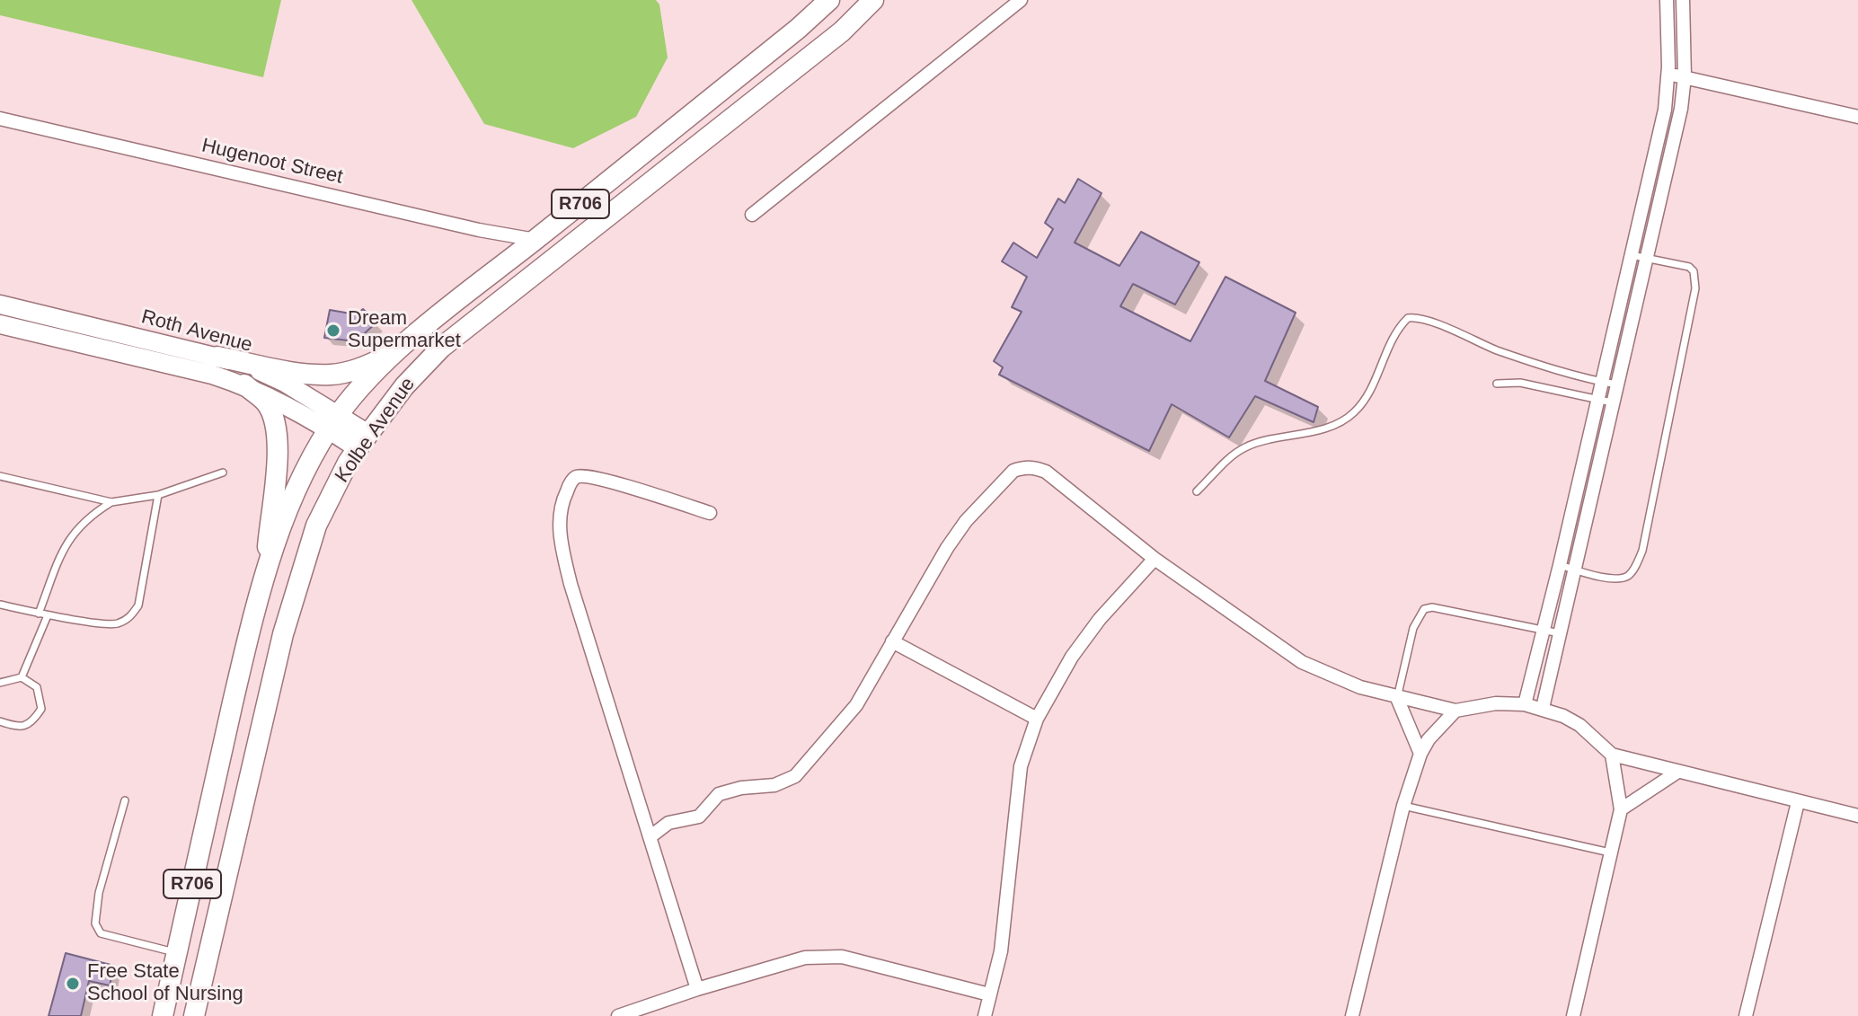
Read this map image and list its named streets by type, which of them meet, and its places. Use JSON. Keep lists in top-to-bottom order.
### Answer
{
  "streets": {
    "main road": ["R706", "Kolbe Avenue"],
    "street": ["Hugenoot Street", "Roth Avenue"]
  },
  "crossings": [
    ["Hugenoot Street", "Kolbe Avenue"],
    ["Roth Avenue", "Kolbe Avenue"]
  ],
  "places": ["Dream Supermarket", "Free State School of Nursing"]
}
